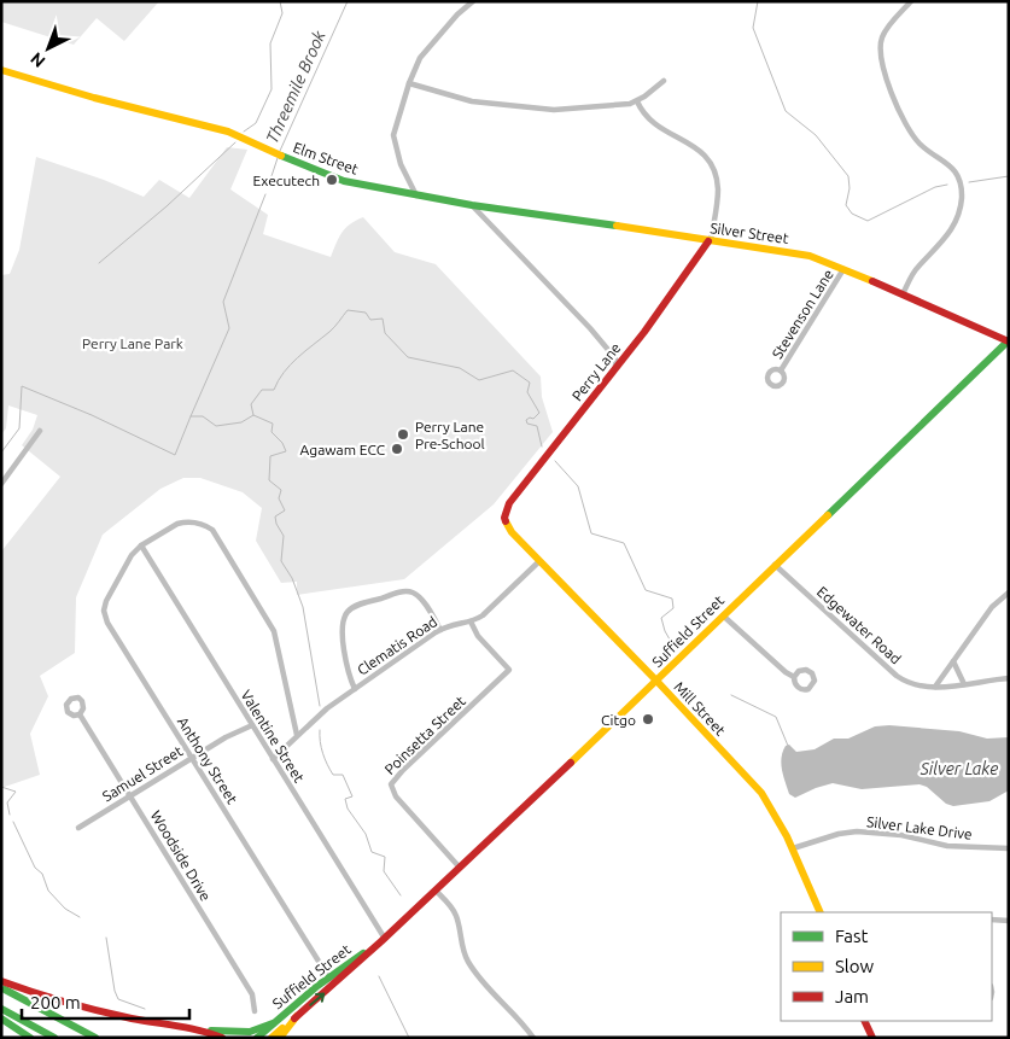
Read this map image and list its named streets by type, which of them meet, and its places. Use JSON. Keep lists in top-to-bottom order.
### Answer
{
  "streets": {
    "main road": [
      "Elm Street",
      "Silver Street",
      "Perry Lane",
      "Suffield Street",
      "Mill Street"
    ],
    "street": [
      "Stevenson Lane",
      "Edgewater Road",
      "Clematis Road",
      "Poinsetta Street",
      "Valentine Street",
      "Anthony Street",
      "Samuel Street",
      "Silver Lake Drive",
      "Woodside Drive"
    ]
  },
  "crossings": [
    ["Elm Street", "Silver Street"],
    ["Silver Street", "Stevenson Lane"],
    ["Silver Street", "Perry Lane"],
    ["Silver Street", "Suffield Street"],
    ["Perry Lane", "Mill Street"],
    ["Edgewater Road", "Suffield Street"],
    ["Suffield Street", "Mill Street"],
    ["Suffield Street", "Poinsetta Street"],
    ["Suffield Street", "Valentine Street"],
    ["Suffield Street", "Anthony Street"],
    ["Clematis Road", "Mill Street"],
    ["Clematis Road", "Poinsetta Street"],
    ["Clematis Road", "Valentine Street"],
    ["Mill Street", "Silver Lake Drive"],
    ["Valentine Street", "Anthony Street"],
    ["Valentine Street", "Samuel Street"],
    ["Anthony Street", "Samuel Street"],
    ["Samuel Street", "Woodside Drive"]
  ],
  "water": ["Threemile Brook", "Silver Lake"],
  "parks": ["Perry Lane Park"],
  "places": [
    "Executech",
    "Perry Lane Pre-School",
    "Agawam ECC",
    "Citgo"
  ],
  "legend": ["Fast", "Slow", "Jam"],
  "scale_bar": "200 m",
  "north": "bottom left"
}
